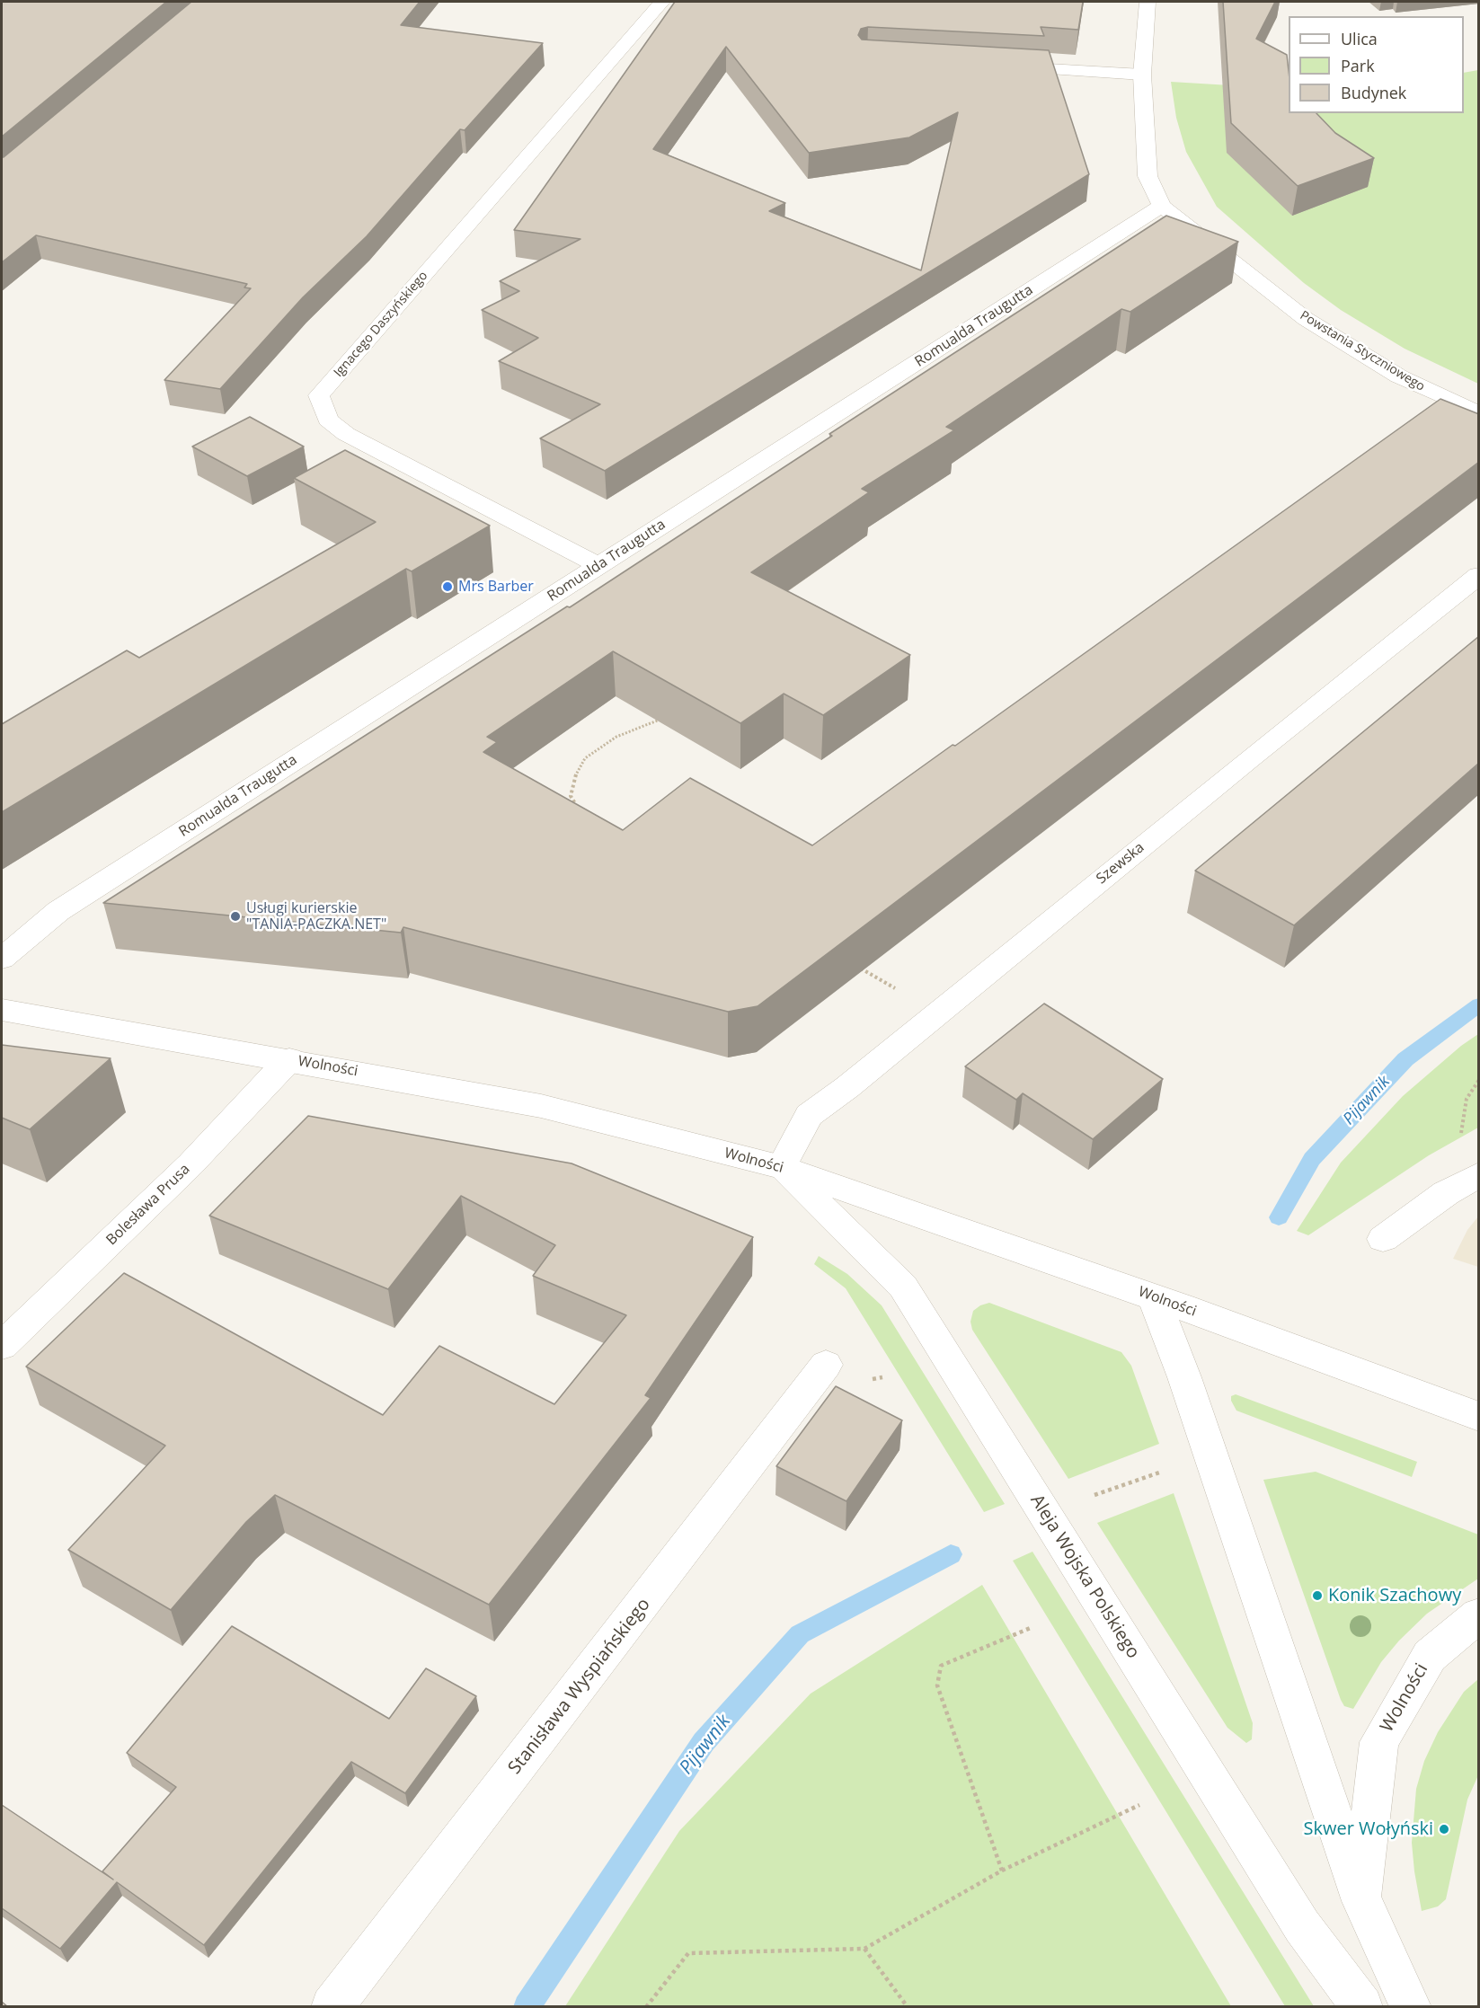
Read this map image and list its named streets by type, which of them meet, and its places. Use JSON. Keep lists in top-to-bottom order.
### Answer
{
  "streets": {
    "street": [
      "Ignacego Daszyńskiego",
      "Romualda Traugutta",
      "Powstania Styczniowego",
      "Szewska",
      "Wolności",
      "Bolesława Prusa",
      "Aleja Wojska Polskiego",
      "Stanisława Wyspiańskiego"
    ]
  },
  "crossings": [
    ["Ignacego Daszyńskiego", "Romualda Traugutta"],
    ["Romualda Traugutta", "Powstania Styczniowego"],
    ["Szewska", "Wolności"],
    ["Szewska", "Aleja Wojska Polskiego"],
    ["Wolności", "Bolesława Prusa"],
    ["Wolności", "Aleja Wojska Polskiego"]
  ],
  "water": ["Pijawnik"],
  "places": [
    "Mrs Barber",
    "Usługi kurierskie \"TANIA-PACZKA.NET\"",
    "Konik Szachowy",
    "Skwer Wołyński"
  ],
  "legend": ["Ulica", "Park", "Budynek"]
}
